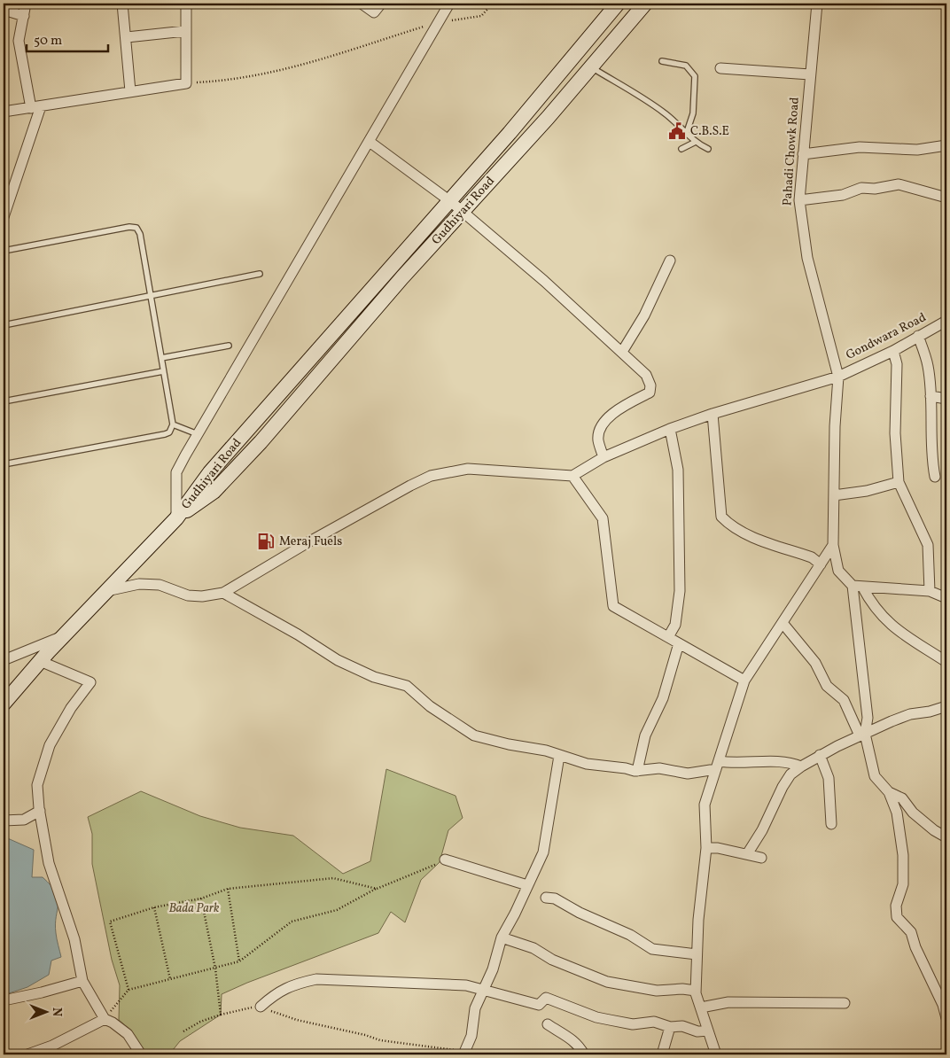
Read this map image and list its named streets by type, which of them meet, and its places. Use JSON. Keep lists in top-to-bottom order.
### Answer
{
  "streets": {
    "street": ["Pahadi Chowk Road", "Gudhiyari Road", "Gondwara Road"]
  },
  "crossings": [
    ["Pahadi Chowk Road", "Gondwara Road"]
  ],
  "parks": ["Bada Park"],
  "places": {
    "public building": ["C.B.S.E"],
    "fuel station": ["Meraj Fuels"]
  },
  "scale_bar": "50 m",
  "north": "right"
}
